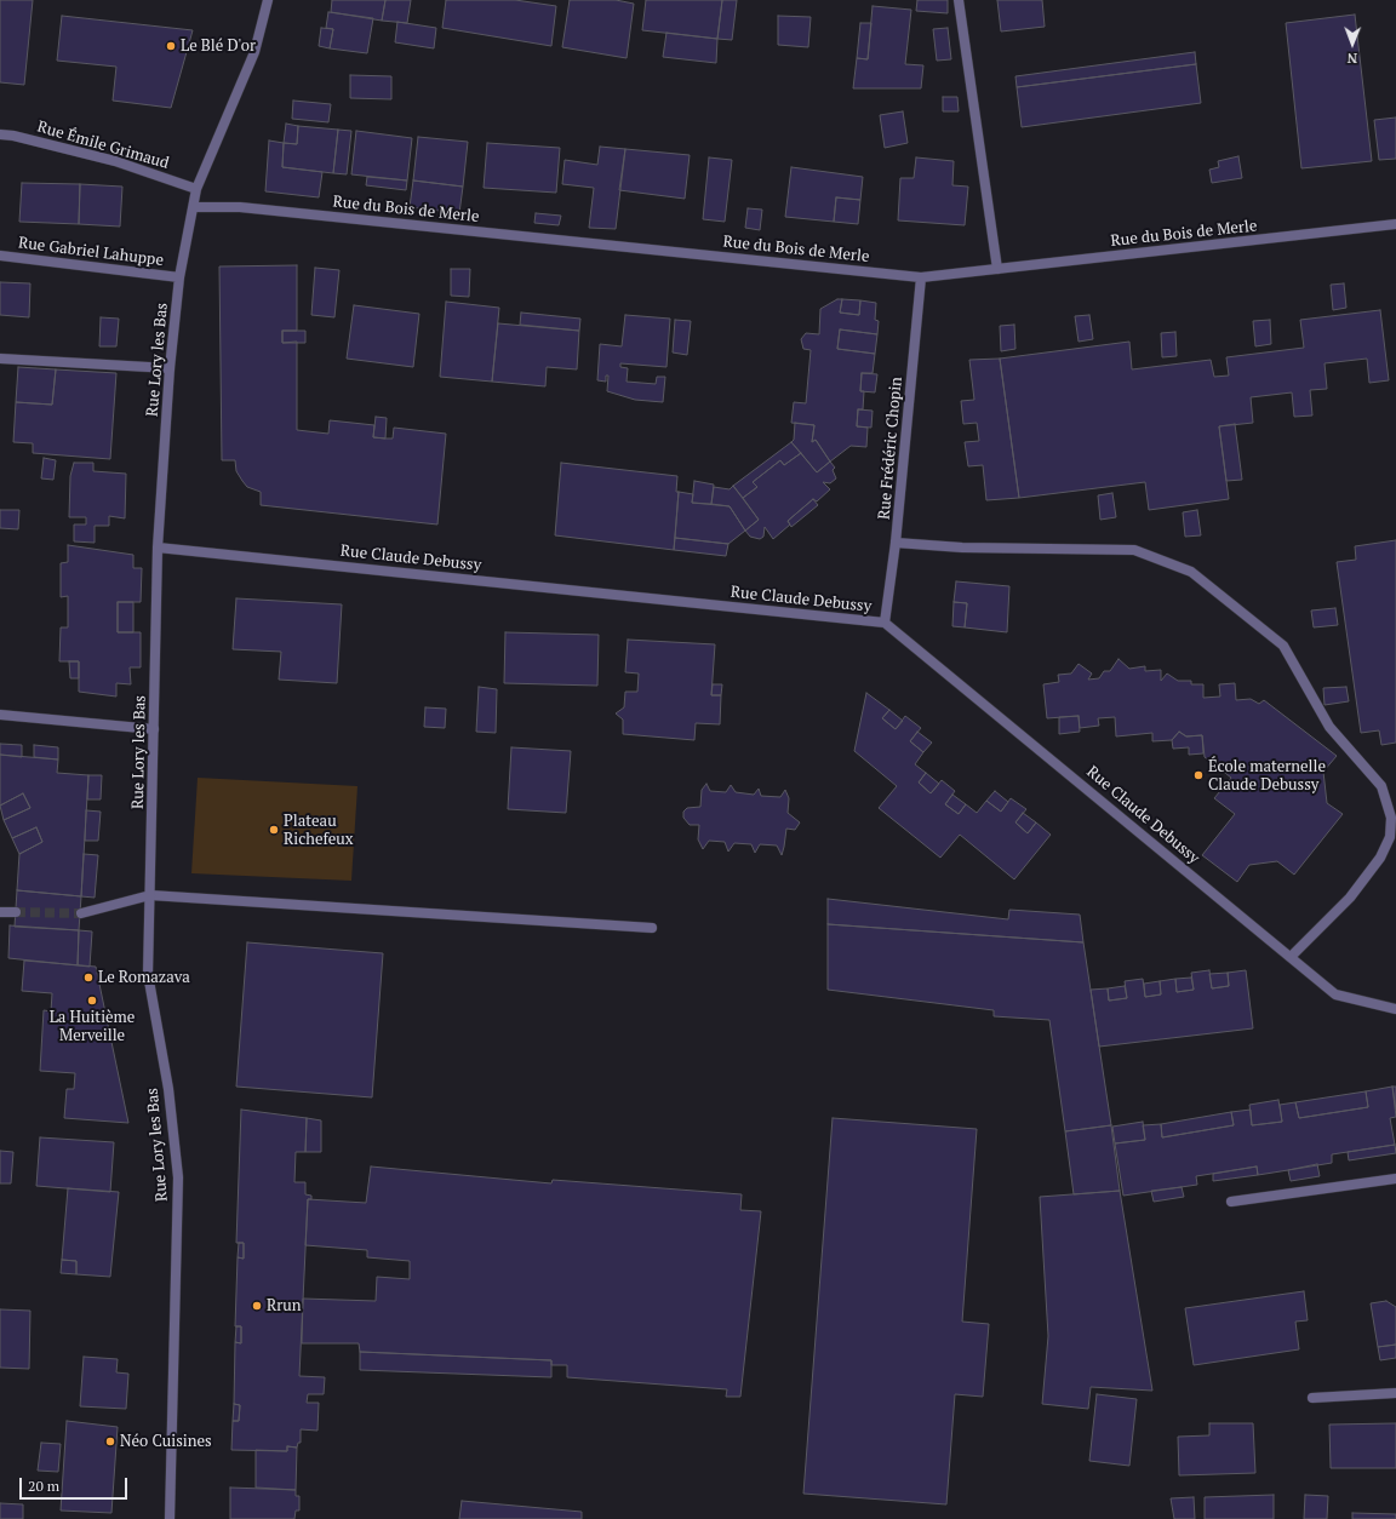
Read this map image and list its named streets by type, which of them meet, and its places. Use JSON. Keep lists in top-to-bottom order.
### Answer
{
  "streets": {
    "street": [
      "Rue Émile Grimaud",
      "Rue du Bois de Merle",
      "Rue Gabriel Lahuppe",
      "Rue Lory les Bas",
      "Rue Frédéric Chopin",
      "Rue Claude Debussy"
    ]
  },
  "crossings": [
    ["Rue Émile Grimaud", "Rue Lory les Bas"],
    ["Rue du Bois de Merle", "Rue Lory les Bas"],
    ["Rue du Bois de Merle", "Rue Frédéric Chopin"],
    ["Rue Gabriel Lahuppe", "Rue Lory les Bas"],
    ["Rue Lory les Bas", "Rue Claude Debussy"],
    ["Rue Frédéric Chopin", "Rue Claude Debussy"]
  ],
  "places": [
    "Le Blé D'or",
    "École maternelle Claude Debussy",
    "Plateau Richefeux",
    "Le Romazava",
    "La Huitième Merveille",
    "Rrun",
    "Néo Cuisines"
  ],
  "scale_bar": "20 m",
  "north": "bottom"
}
